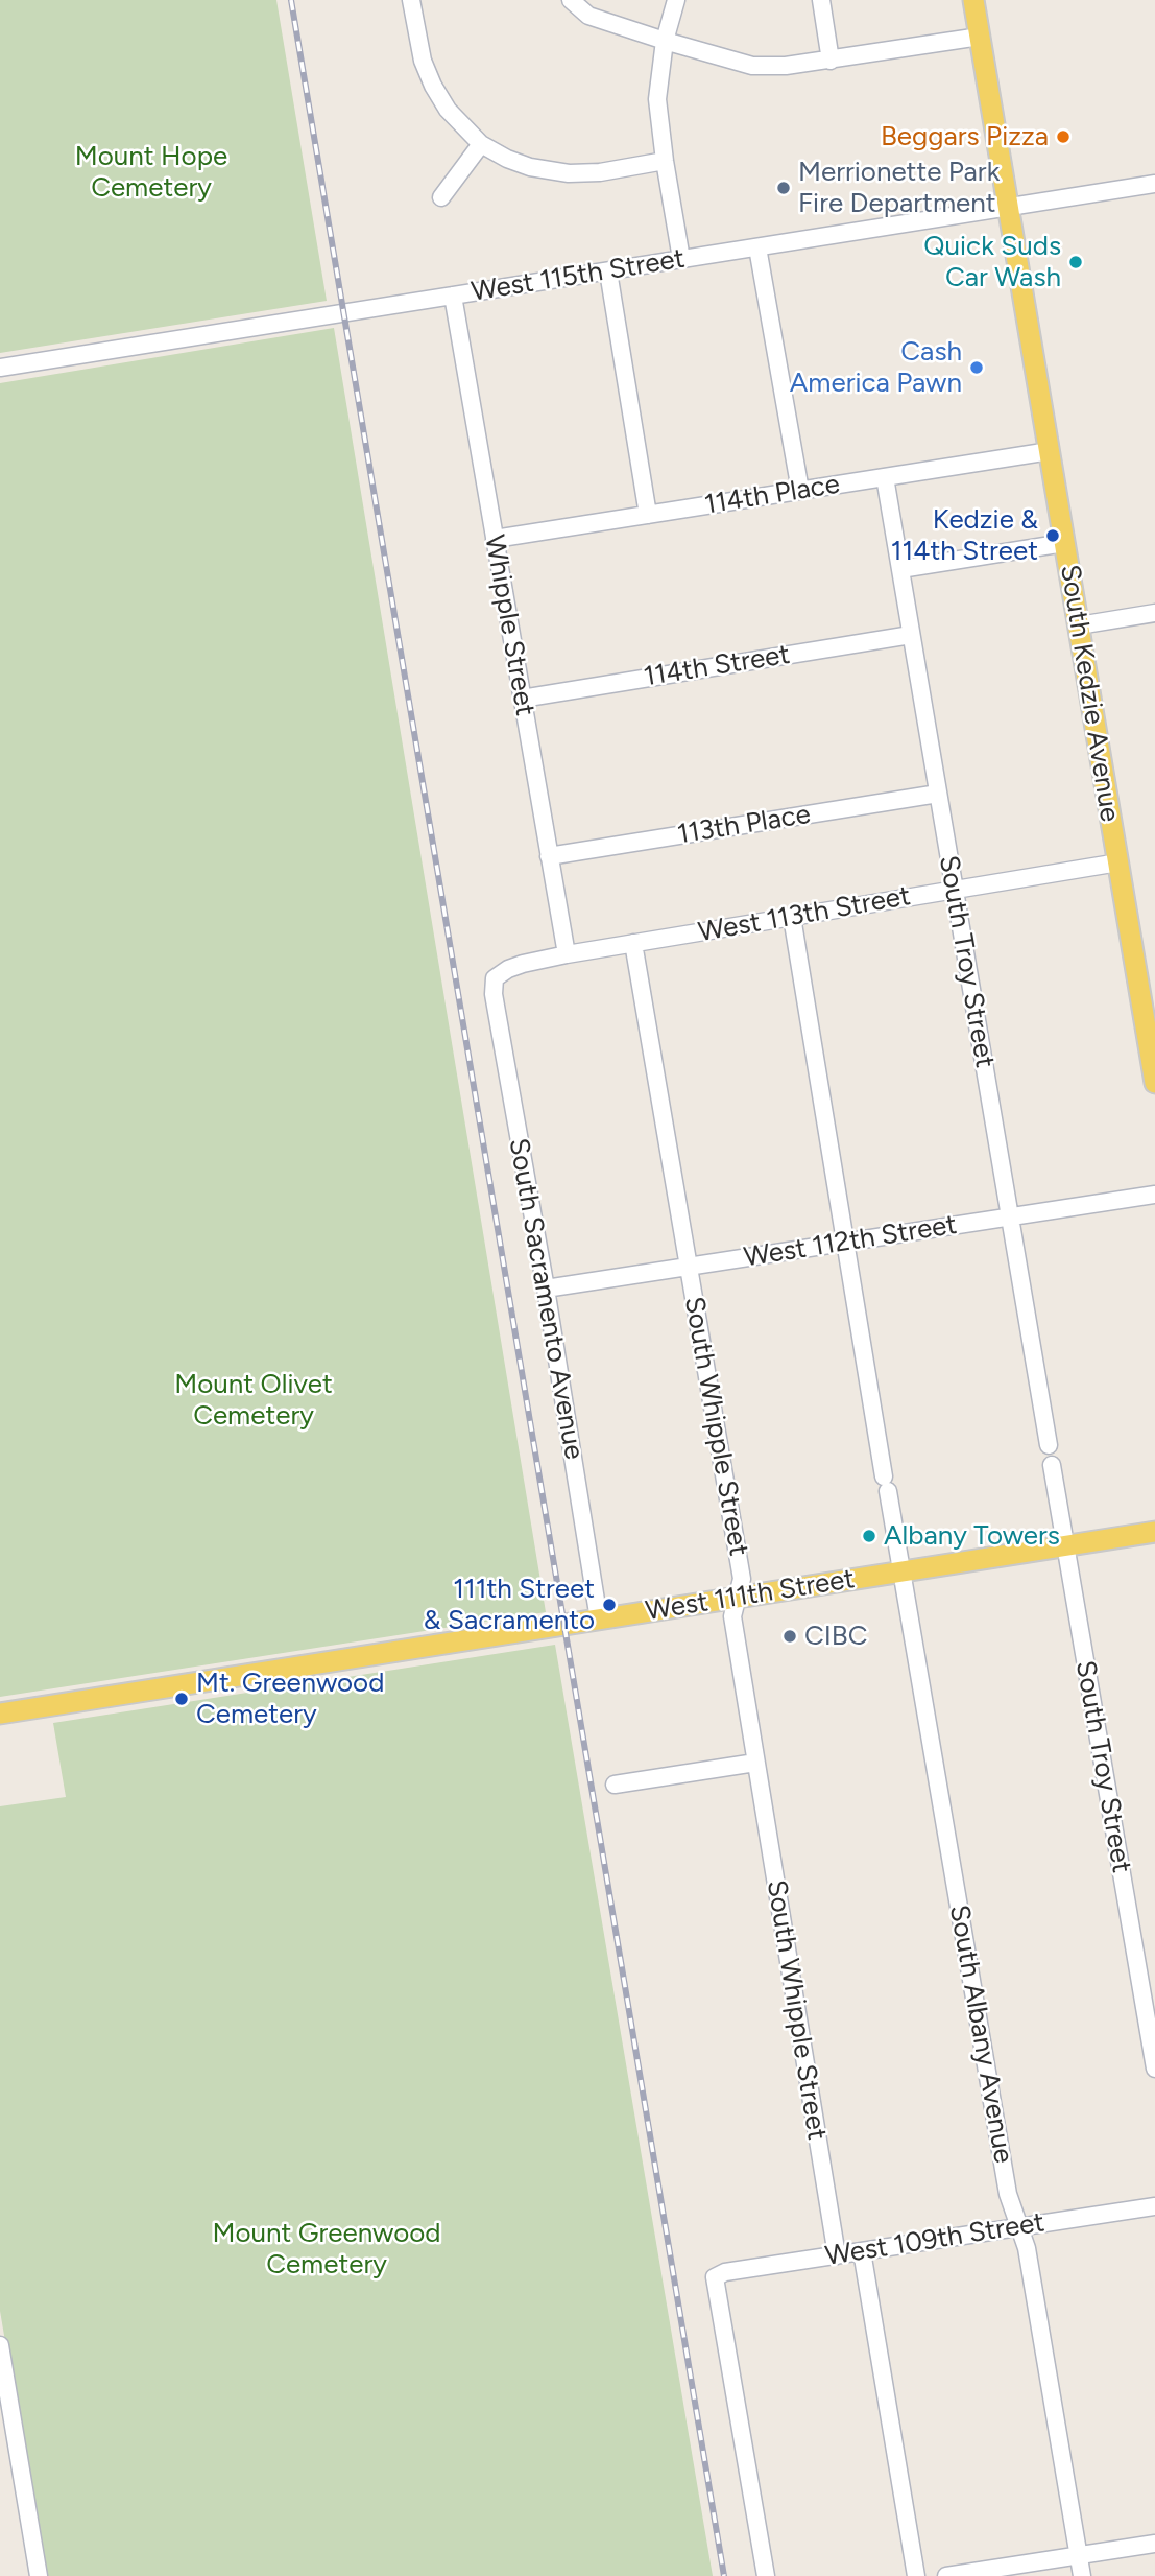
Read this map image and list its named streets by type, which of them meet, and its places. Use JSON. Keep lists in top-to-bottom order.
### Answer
{
  "streets": {
    "main road": ["South Kedzie Avenue", "West 111th Street"],
    "street": [
      "West 115th Street",
      "114th Place",
      "Whipple Street",
      "114th Street",
      "113th Place",
      "West 113th Street",
      "South Troy Street",
      "West 112th Street",
      "South Sacramento Avenue",
      "South Whipple Street",
      "South Albany Avenue",
      "West 109th Street"
    ]
  },
  "crossings": [
    ["West 115th Street", "Whipple Street"],
    ["West 115th Street", "South Kedzie Avenue"],
    ["114th Place", "Whipple Street"],
    ["114th Place", "South Kedzie Avenue"],
    ["114th Place", "South Troy Street"],
    ["Whipple Street", "114th Street"],
    ["Whipple Street", "113th Place"],
    ["Whipple Street", "West 113th Street"],
    ["114th Street", "South Troy Street"],
    ["South Kedzie Avenue", "West 113th Street"],
    ["113th Place", "South Troy Street"],
    ["West 113th Street", "South Troy Street"],
    ["West 113th Street", "South Sacramento Avenue"],
    ["West 113th Street", "South Whipple Street"],
    ["West 113th Street", "South Albany Avenue"],
    ["South Troy Street", "West 112th Street"],
    ["South Troy Street", "West 111th Street"],
    ["West 112th Street", "South Sacramento Avenue"],
    ["West 112th Street", "South Whipple Street"],
    ["West 112th Street", "South Albany Avenue"],
    ["South Sacramento Avenue", "West 111th Street"],
    ["South Whipple Street", "West 111th Street"],
    ["South Whipple Street", "West 109th Street"],
    ["West 111th Street", "South Albany Avenue"],
    ["South Albany Avenue", "West 109th Street"]
  ],
  "parks": ["Mount Hope Cemetery", "Mount Olivet Cemetery", "Mount Greenwood Cemetery"],
  "places": [
    "Beggars Pizza",
    "Merrionette Park Fire Department",
    "Quick Suds Car Wash",
    "Cash America Pawn",
    "Kedzie & 114th Street",
    "Albany Towers",
    "111th Street & Sacramento",
    "CIBC",
    "Mt. Greenwood Cemetery"
  ]
}
